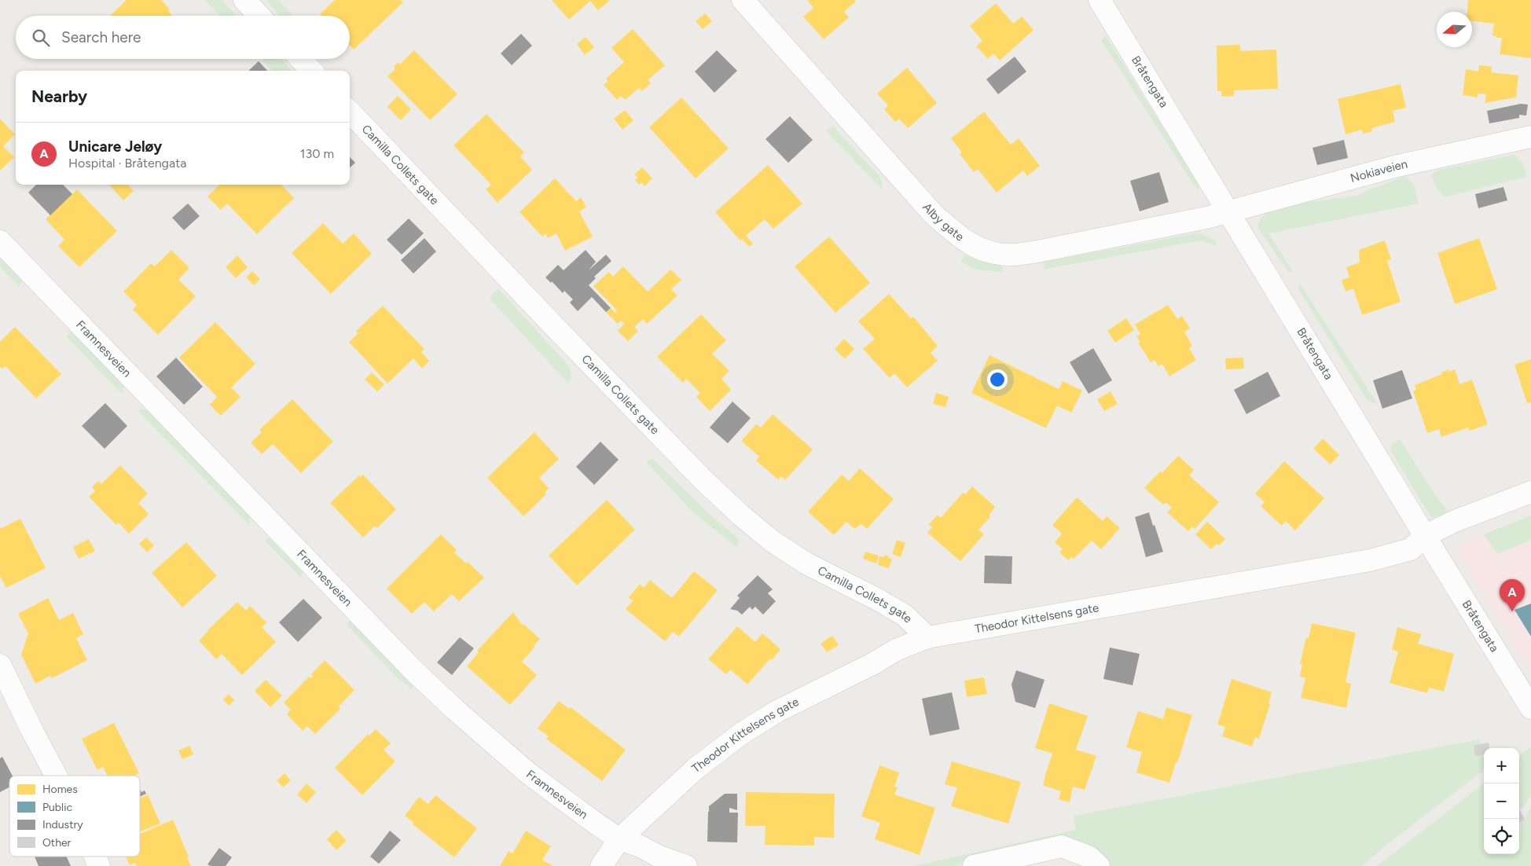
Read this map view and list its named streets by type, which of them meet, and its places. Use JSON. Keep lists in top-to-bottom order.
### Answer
{
  "streets": {
    "street": [
      "Bråtengata",
      "Camilla Collets gate",
      "Nokiaveien",
      "Alby gate",
      "Framnesveien",
      "Theodor Kittelsens gate"
    ]
  },
  "crossings": [
    ["Bråtengata", "Nokiaveien"],
    ["Bråtengata", "Alby gate"],
    ["Bråtengata", "Theodor Kittelsens gate"],
    ["Camilla Collets gate", "Theodor Kittelsens gate"],
    ["Nokiaveien", "Alby gate"],
    ["Framnesveien", "Theodor Kittelsens gate"]
  ],
  "legend": [
    "Homes",
    "Public",
    "Industry",
    "Other"
  ],
  "north": "left",
  "page": {
    "search": "Search here",
    "heading": "Nearby",
    "list": [
      {
        "mark": "A",
        "name": "Unicare Jeløy",
        "note": "Hospital · Bråtengata",
        "value": "130 m"
      }
    ],
    "pins": "A",
    "map_buttons": ["+", "−"]
  }
}
